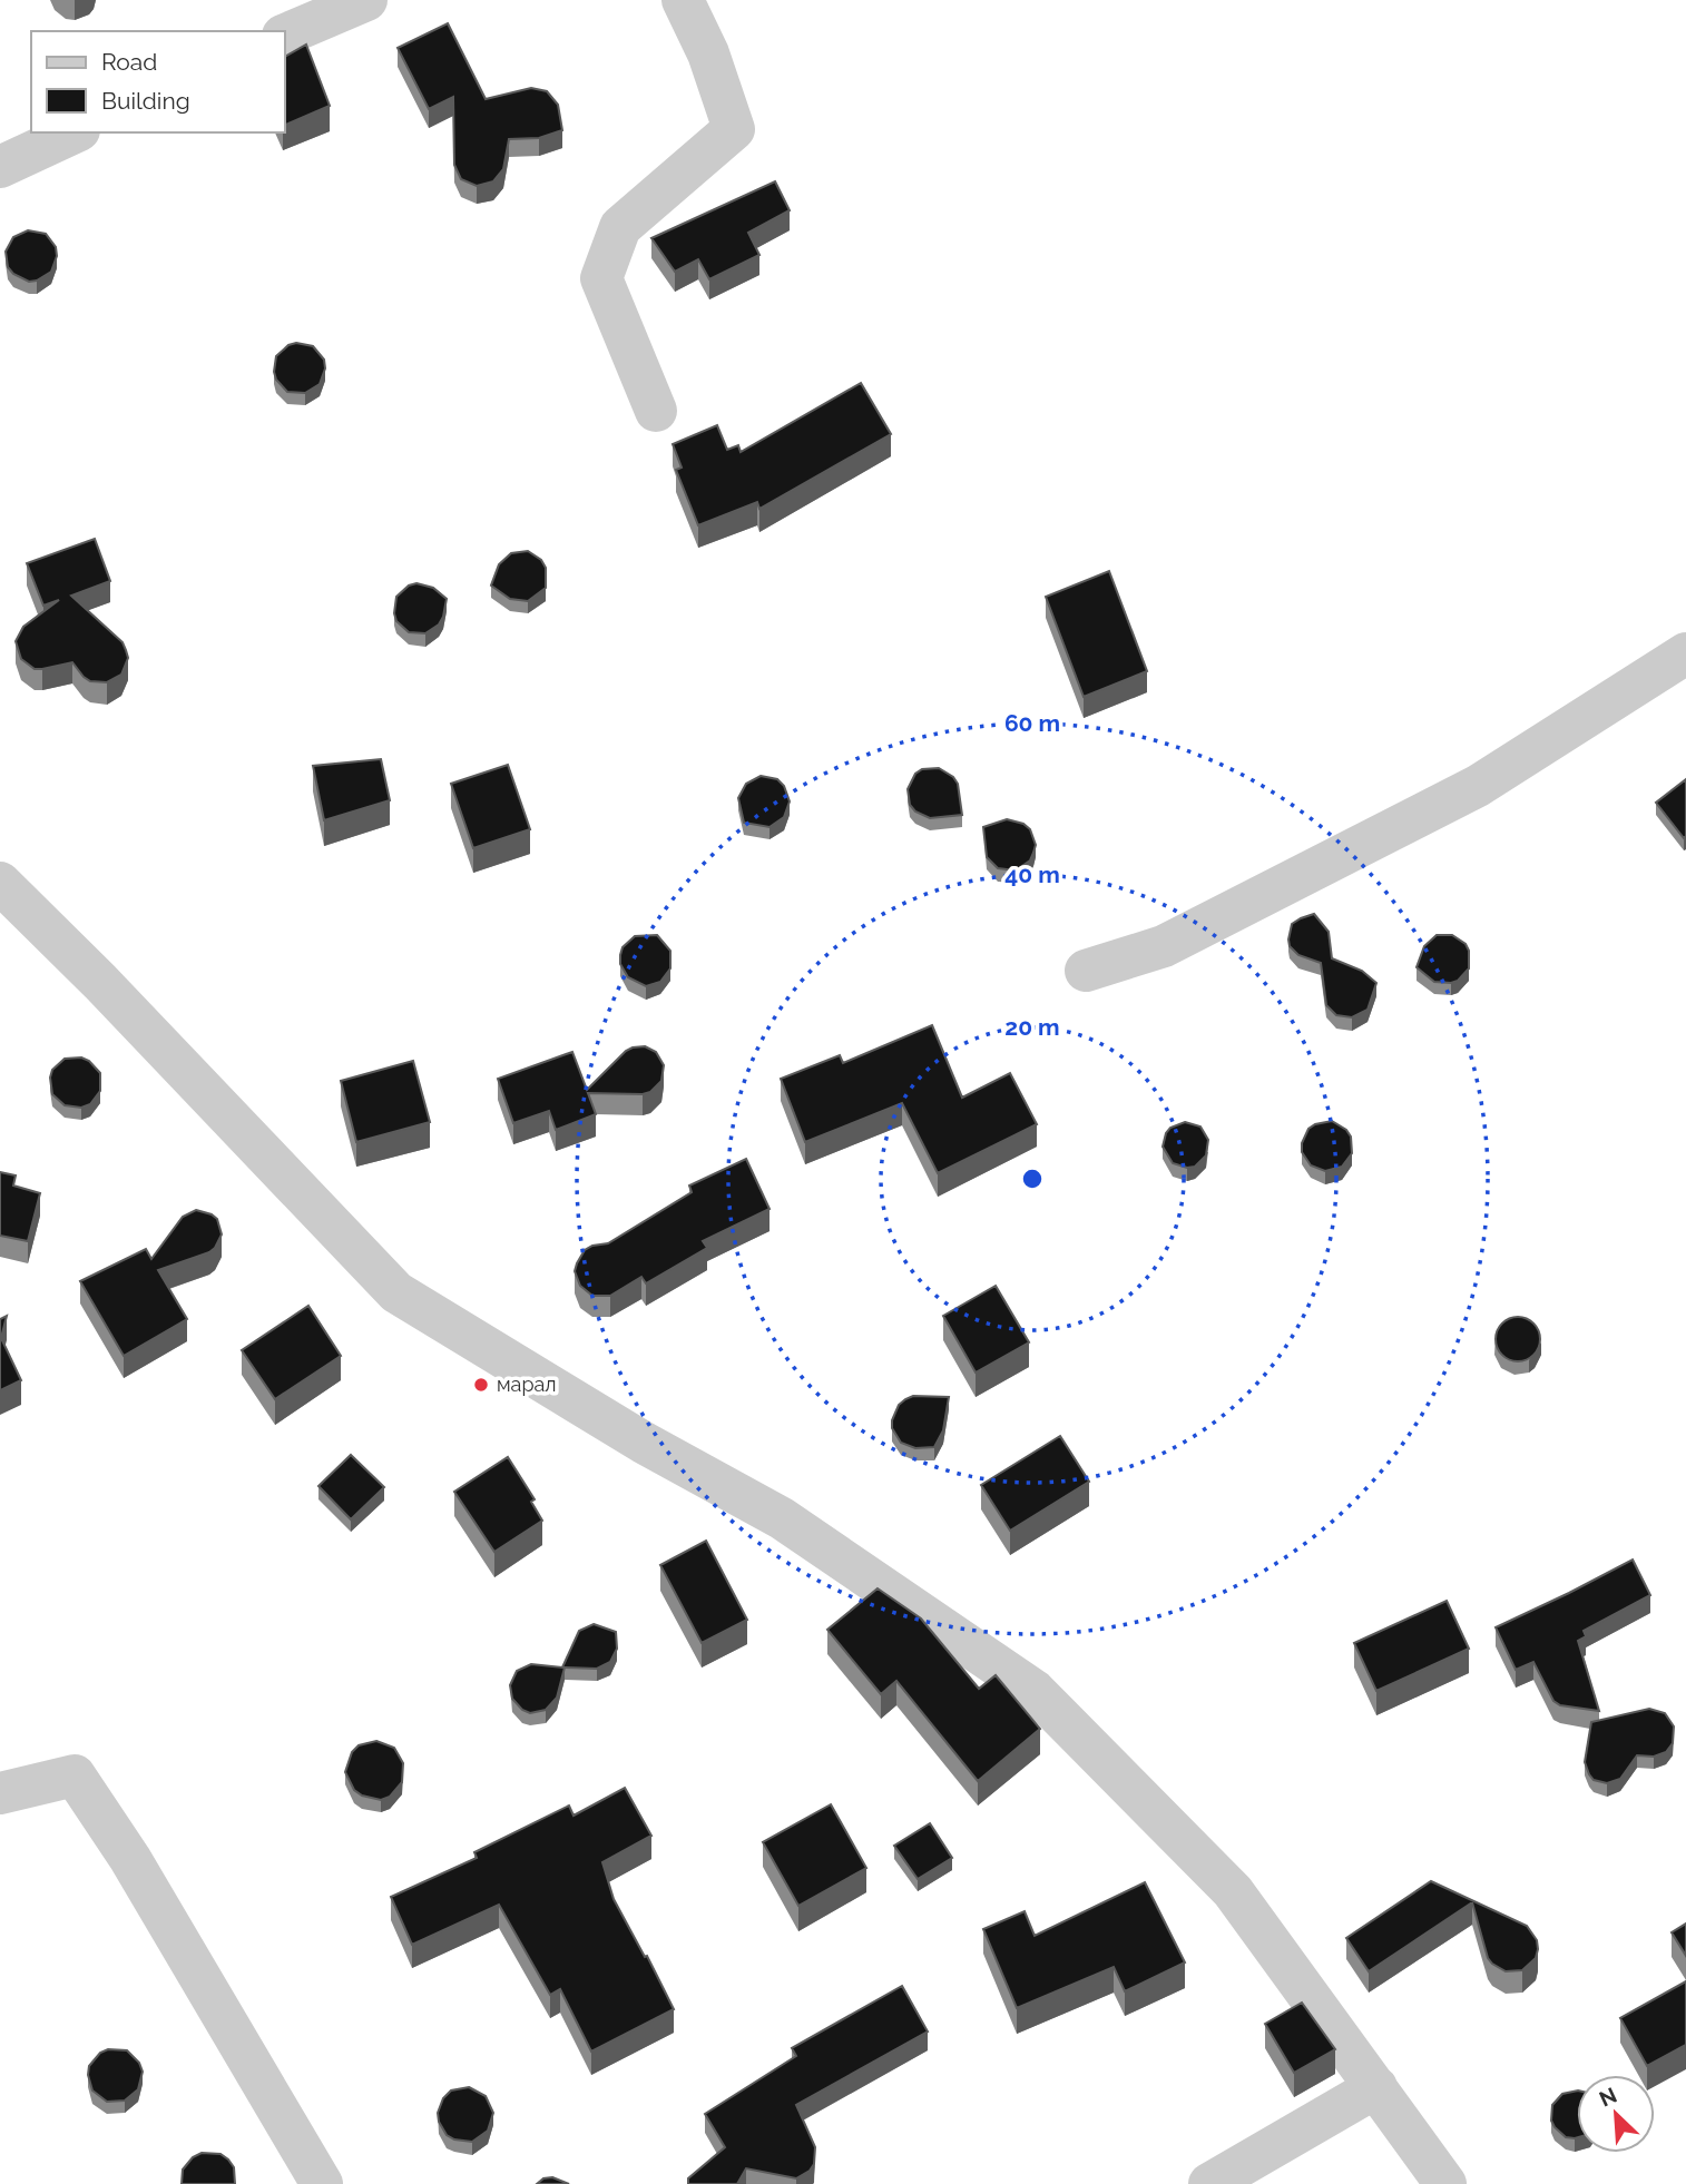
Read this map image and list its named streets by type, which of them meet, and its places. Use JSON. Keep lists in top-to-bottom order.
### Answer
{
  "places": ["марал"],
  "legend": ["Road", "Building"],
  "north": "top left",
  "rings": ["60 m", "40 m", "20 m"]
}
